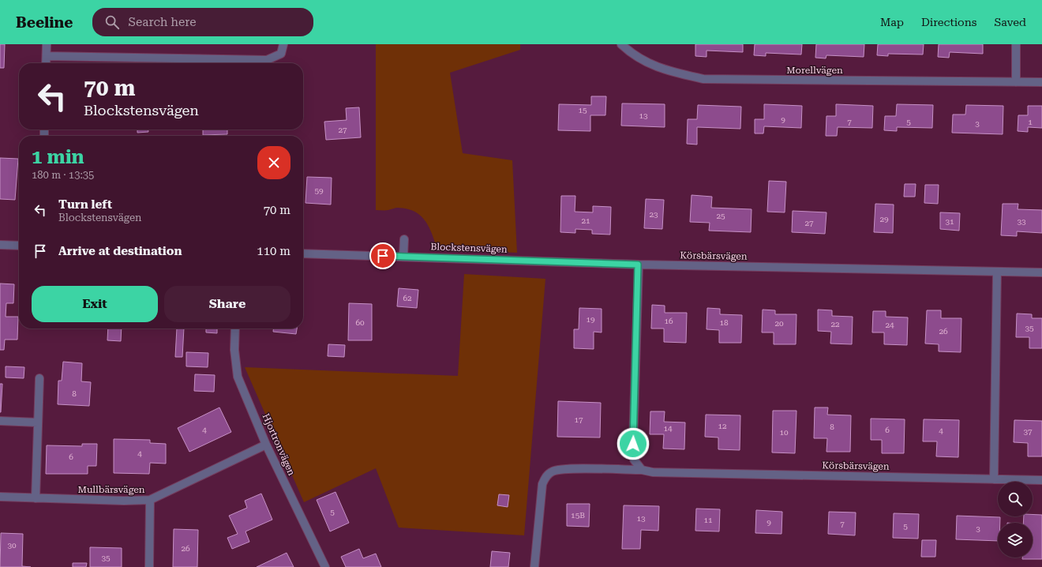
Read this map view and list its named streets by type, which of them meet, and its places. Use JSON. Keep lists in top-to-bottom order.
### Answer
{
  "streets": {
    "street": [
      "Morellvägen",
      "Blockstensvägen",
      "Körsbärsvägen",
      "Hjortronvägen",
      "Mullbärsvägen"
    ]
  },
  "crossings": [
    ["Blockstensvägen", "Körsbärsvägen"],
    ["Hjortronvägen", "Mullbärsvägen"]
  ],
  "house_numbers": [
    "15",
    "13",
    "9",
    "7",
    "5",
    "1",
    "3",
    "27",
    "59",
    "23",
    "25",
    "29",
    "21",
    "31",
    "33",
    "27",
    "62",
    "19",
    "16",
    "60",
    "18",
    "20",
    "22",
    "24",
    "35",
    "26",
    "8",
    "17",
    "12",
    "8",
    "14",
    "4",
    "6",
    "4",
    "37",
    "10",
    "4",
    "6",
    "5",
    "15B",
    "13",
    "11",
    "9",
    "7",
    "5",
    "3",
    "30",
    "26",
    "35"
  ],
  "page": {
    "header": "Beeline",
    "search": "Search here",
    "nav": ["Map", "Directions", "Saved"],
    "turn": ["70 m", "Blockstensvägen"],
    "heading": ["1 min", "180 m · 13:35"],
    "list": [
      {
        "name": "Turn left",
        "note": "Blockstensvägen",
        "value": "70 m"
      },
      {
        "name": "Arrive at destination",
        "value": "110 m"
      }
    ],
    "buttons": ["Exit", "Share"]
  }
}
